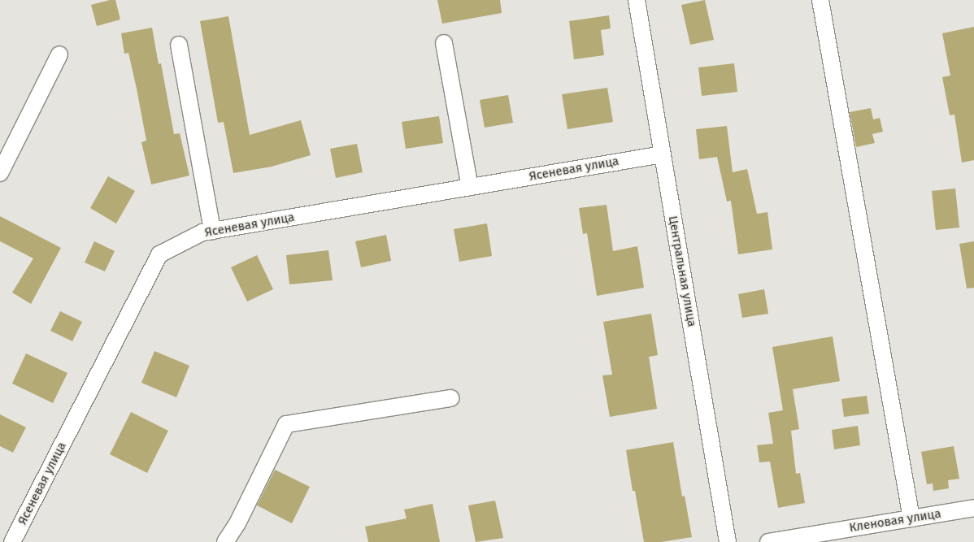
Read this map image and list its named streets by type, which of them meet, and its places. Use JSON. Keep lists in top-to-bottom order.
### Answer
{
  "streets": {
    "street": ["Ясеневая улица", "Центральная улица", "Кленовая улица"]
  },
  "crossings": [
    ["Ясеневая улица", "Центральная улица"]
  ]
}
